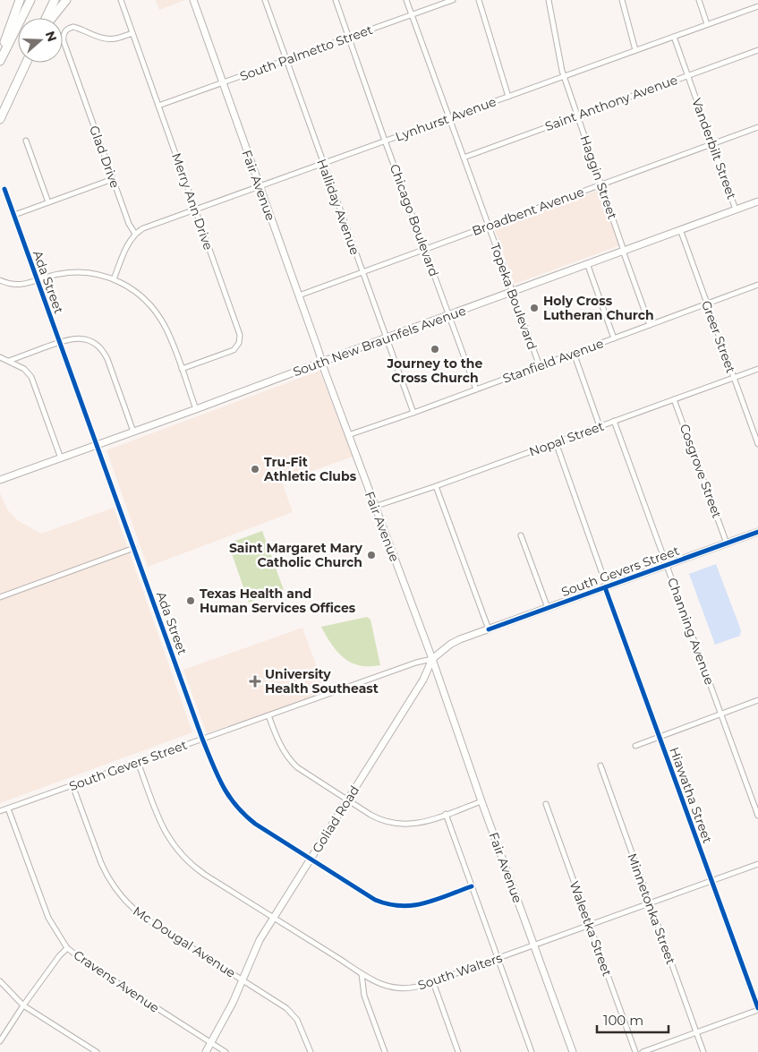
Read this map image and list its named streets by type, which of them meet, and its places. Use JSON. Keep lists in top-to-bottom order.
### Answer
{
  "streets": {
    "main road": [
      "Fair Avenue",
      "South New Braunfels Avenue",
      "South Gevers Street",
      "Goliad Road"
    ],
    "street": [
      "South Palmetto Street",
      "Saint Anthony Avenue",
      "Lynhurst Avenue",
      "Vanderbilt Street",
      "Glad Drive",
      "Haggin Street",
      "Merry Ann Drive",
      "Halliday Avenue",
      "Broadbent Avenue",
      "Chicago Boulevard",
      "Ada Street",
      "Topeka Boulevard",
      "Greer Street",
      "Stanfield Avenue",
      "Nopal Street",
      "Cosgrove Street",
      "Channing Avenue",
      "Hiawatha Street",
      "Minnetonka Street",
      "Waleetka Street",
      "Mc Dougal Avenue",
      "South Walters",
      "Cravens Avenue"
    ]
  },
  "crossings": [
    ["South Palmetto Street", "Fair Avenue"],
    ["South Palmetto Street", "Merry Ann Drive"],
    ["South Palmetto Street", "Halliday Avenue"],
    ["South Palmetto Street", "Chicago Boulevard"],
    ["South Palmetto Street", "Topeka Boulevard"],
    ["Saint Anthony Avenue", "Vanderbilt Street"],
    ["Saint Anthony Avenue", "Haggin Street"],
    ["Saint Anthony Avenue", "Topeka Boulevard"],
    ["Lynhurst Avenue", "Vanderbilt Street"],
    ["Lynhurst Avenue", "Glad Drive"],
    ["Lynhurst Avenue", "Haggin Street"],
    ["Lynhurst Avenue", "Fair Avenue"],
    ["Lynhurst Avenue", "Merry Ann Drive"],
    ["Lynhurst Avenue", "Halliday Avenue"],
    ["Lynhurst Avenue", "Chicago Boulevard"],
    ["Lynhurst Avenue", "Topeka Boulevard"],
    ["Vanderbilt Street", "Broadbent Avenue"],
    ["Vanderbilt Street", "South New Braunfels Avenue"],
    ["Glad Drive", "Merry Ann Drive"],
    ["Haggin Street", "Broadbent Avenue"],
    ["Haggin Street", "South New Braunfels Avenue"],
    ["Haggin Street", "Stanfield Avenue"],
    ["Fair Avenue", "Broadbent Avenue"],
    ["Fair Avenue", "South New Braunfels Avenue"],
    ["Fair Avenue", "Stanfield Avenue"],
    ["Fair Avenue", "Nopal Street"],
    ["Fair Avenue", "South Gevers Street"],
    ["Fair Avenue", "Goliad Road"],
    ["Fair Avenue", "South Walters"],
    ["Halliday Avenue", "Broadbent Avenue"],
    ["Halliday Avenue", "South New Braunfels Avenue"],
    ["Halliday Avenue", "Stanfield Avenue"],
    ["Broadbent Avenue", "Chicago Boulevard"],
    ["Broadbent Avenue", "Topeka Boulevard"],
    ["Chicago Boulevard", "South New Braunfels Avenue"],
    ["Chicago Boulevard", "Stanfield Avenue"],
    ["Ada Street", "South New Braunfels Avenue"],
    ["Ada Street", "South Gevers Street"],
    ["Ada Street", "Goliad Road"],
    ["Topeka Boulevard", "South New Braunfels Avenue"],
    ["Topeka Boulevard", "Stanfield Avenue"],
    ["Greer Street", "South New Braunfels Avenue"],
    ["Greer Street", "Stanfield Avenue"],
    ["Greer Street", "Nopal Street"],
    ["Nopal Street", "Cosgrove Street"],
    ["Nopal Street", "Channing Avenue"],
    ["Nopal Street", "Hiawatha Street"],
    ["Cosgrove Street", "South Gevers Street"],
    ["South Gevers Street", "Channing Avenue"],
    ["South Gevers Street", "Hiawatha Street"],
    ["South Gevers Street", "Goliad Road"],
    ["South Gevers Street", "Mc Dougal Avenue"],
    ["South Gevers Street", "South Walters"],
    ["South Gevers Street", "Cravens Avenue"],
    ["Hiawatha Street", "South Walters"],
    ["Goliad Road", "Mc Dougal Avenue"],
    ["Goliad Road", "South Walters"],
    ["Goliad Road", "Cravens Avenue"],
    ["Minnetonka Street", "South Walters"],
    ["Waleetka Street", "South Walters"]
  ],
  "places": {
    "other": [
      "Holy Cross Lutheran Church",
      "Journey to the Cross Church",
      "Tru-Fit Athletic Clubs",
      "Saint Margaret Mary Catholic Church",
      "Texas Health and Human Services Offices"
    ],
    "health": ["University Health Southeast"]
  },
  "scale_bar": "100 m",
  "north": "right"
}
